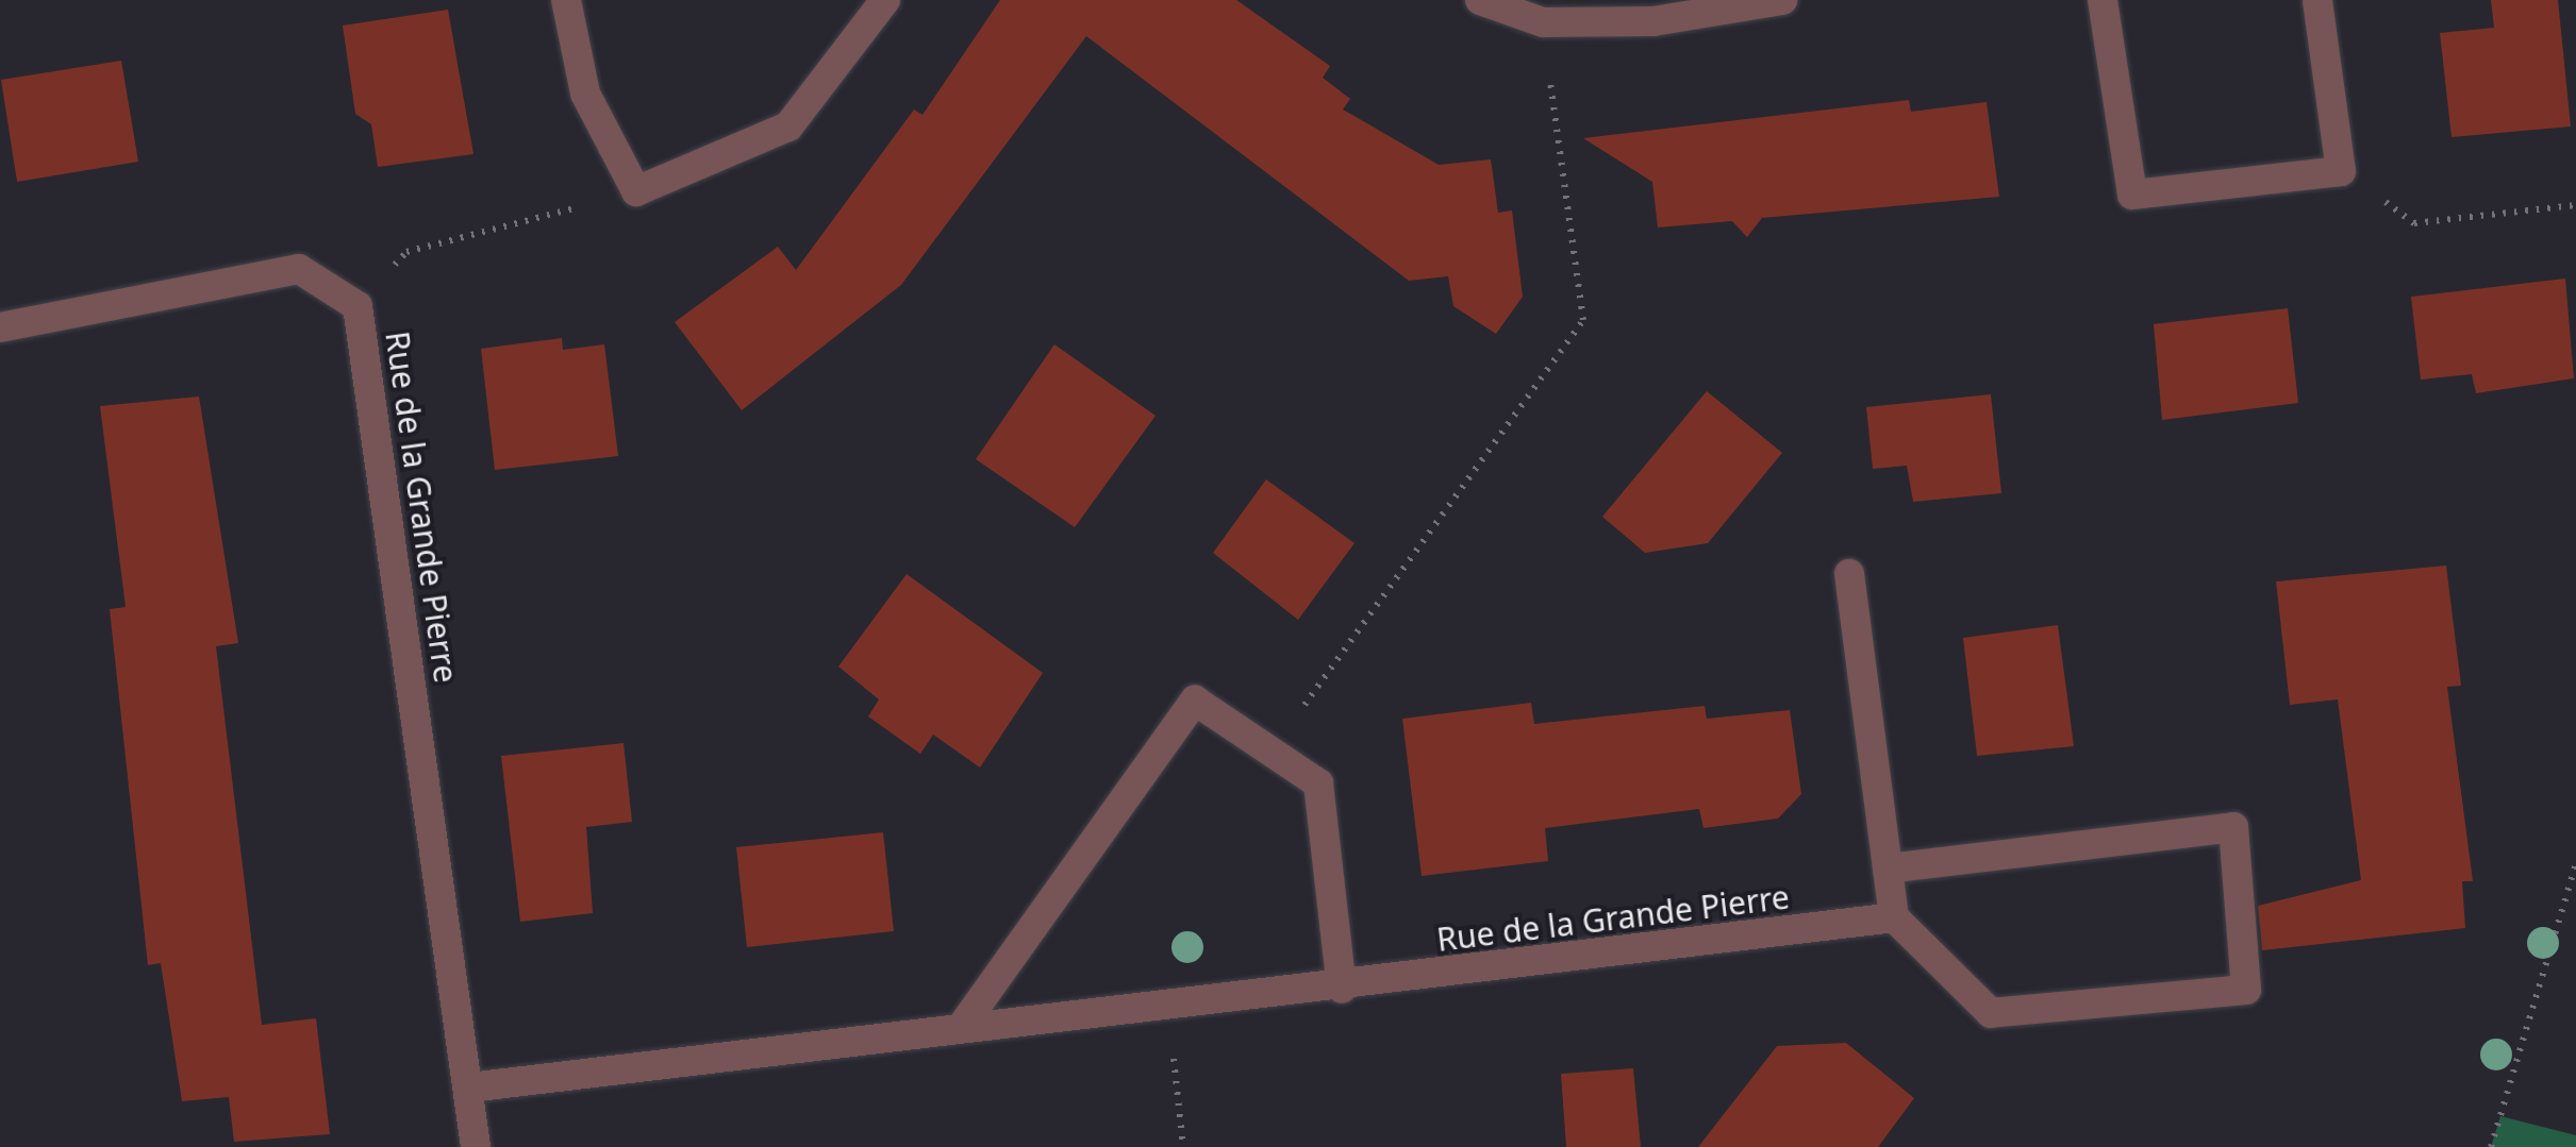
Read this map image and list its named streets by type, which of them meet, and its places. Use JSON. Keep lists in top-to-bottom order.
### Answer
{
  "streets": {
    "street": ["Rue de la Grande Pierre"]
  }
}
